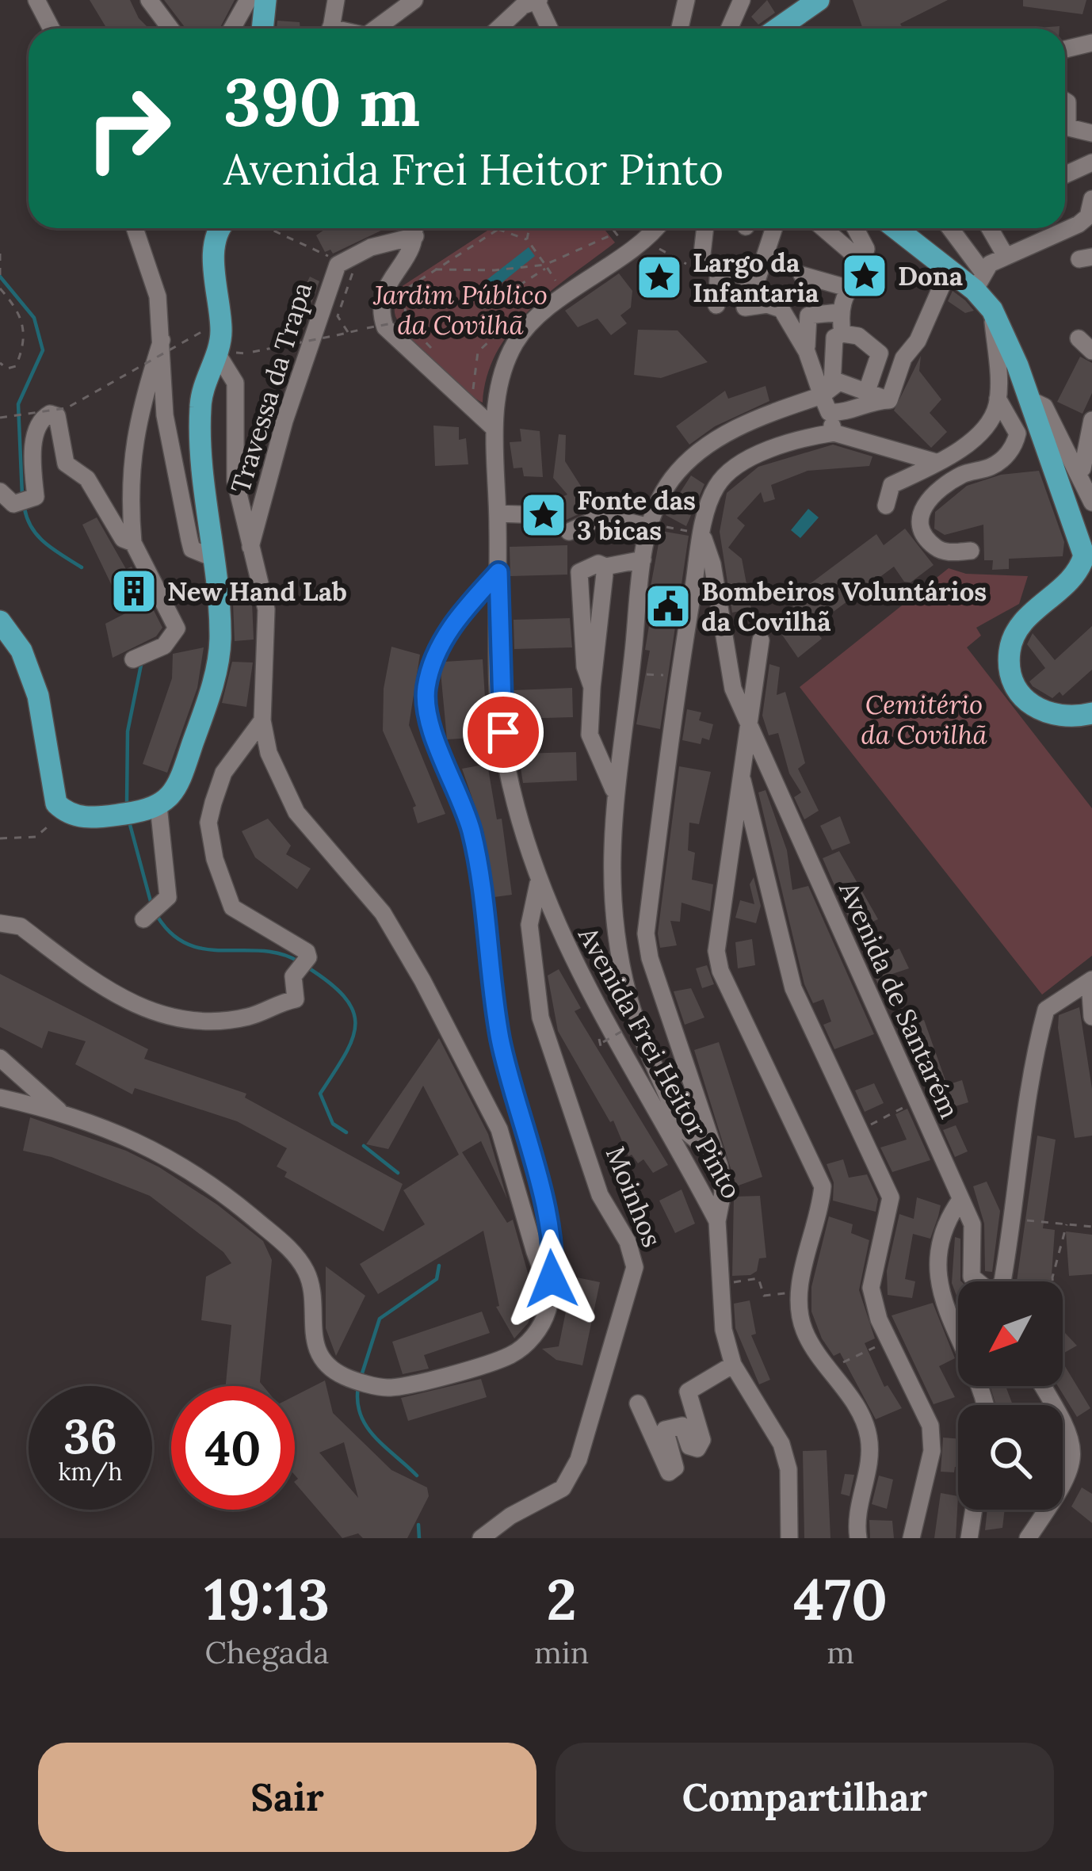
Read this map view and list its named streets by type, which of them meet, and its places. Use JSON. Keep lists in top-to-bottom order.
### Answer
{
  "streets": {
    "street": [
      "Travessa da Trapa",
      "Avenida de Santarém",
      "Avenida Frei Heitor Pinto",
      "Moinhos"
    ]
  },
  "crossings": [
    ["Avenida Frei Heitor Pinto", "Moinhos"]
  ],
  "parks": ["Jardim Público da Covilhã", "Cemitério da Covilhã"],
  "places": {
    "place": ["Dona", "Largo da Infantaria", "Fonte das 3 bicas"],
    "building": ["New Hand Lab"],
    "public building": ["Bombeiros Voluntários da Covilhã"]
  },
  "north": "bottom left",
  "page": {
    "turn": ["390 m", "Avenida Frei Heitor Pinto"],
    "speed": "36 km/h",
    "limit": "40",
    "eta": [
      "19:13",
      "Chegada",
      "2",
      "min",
      "470",
      "m"
    ],
    "buttons": ["Sair", "Compartilhar"]
  }
}
